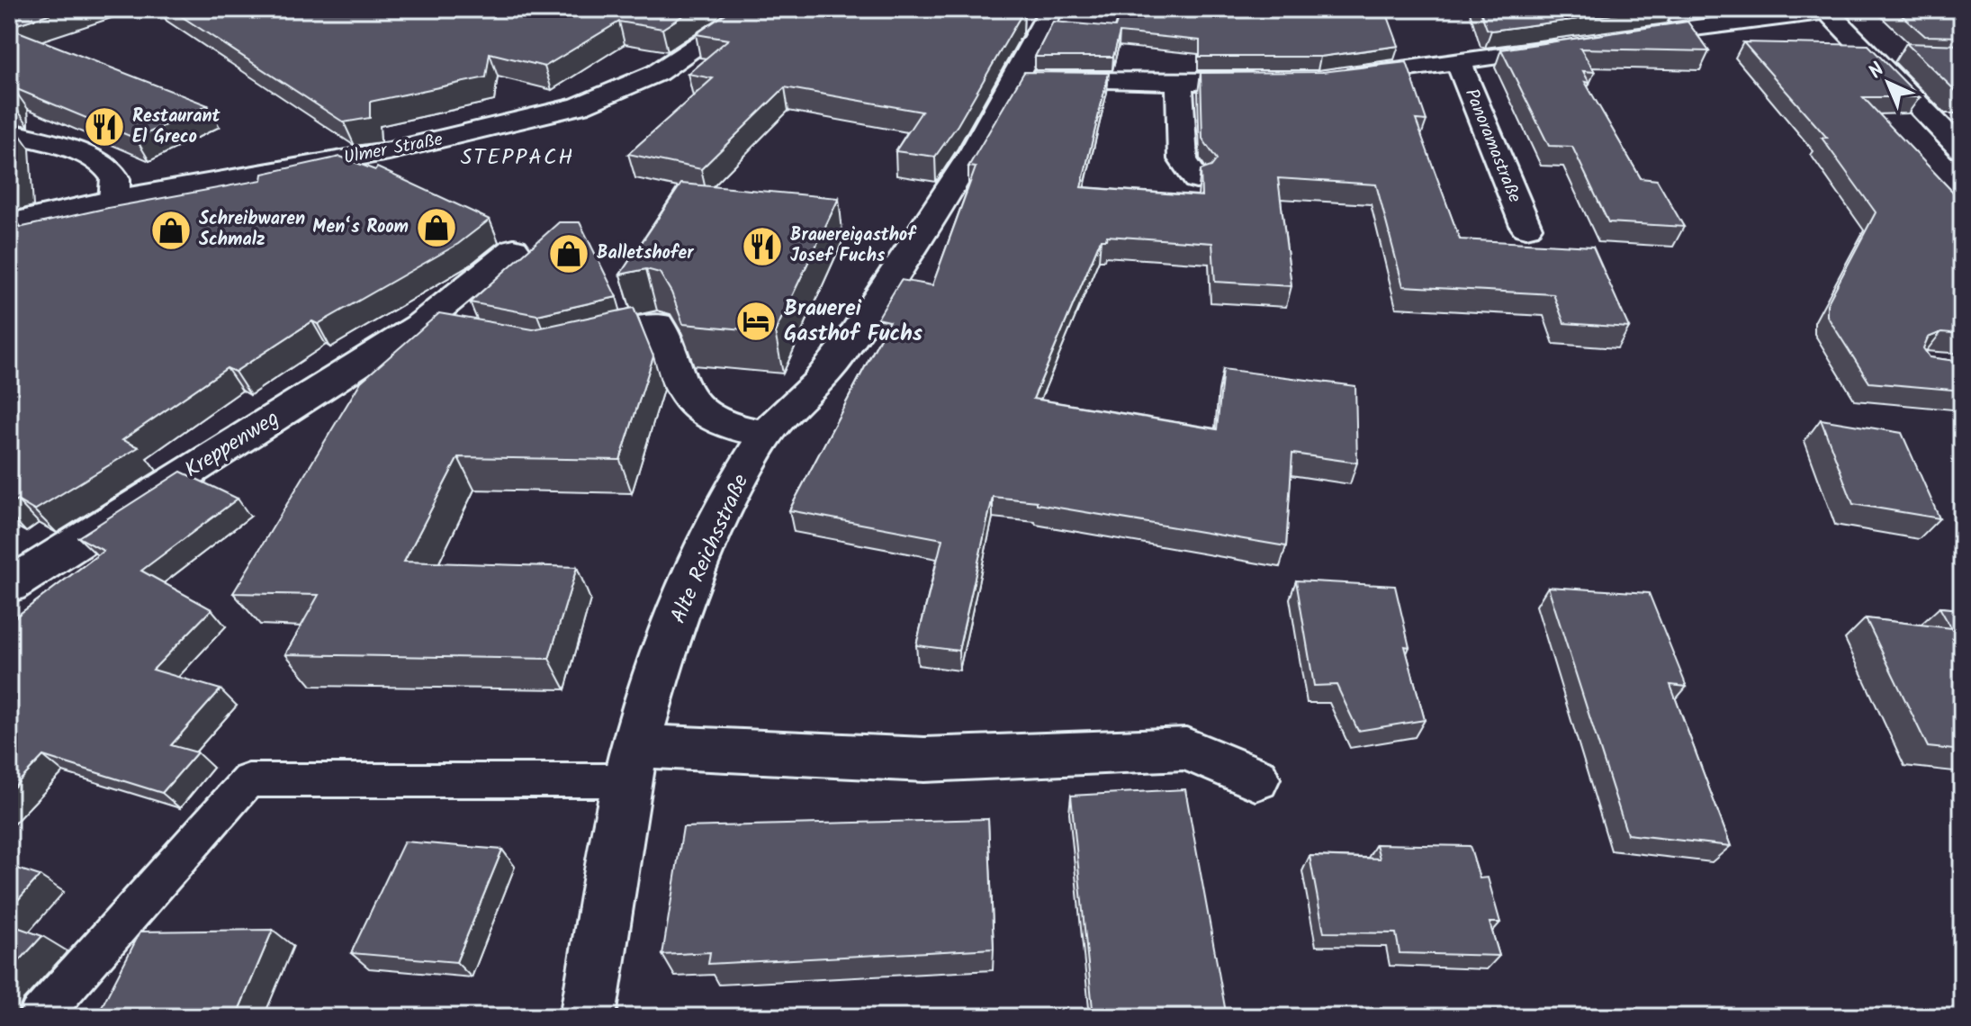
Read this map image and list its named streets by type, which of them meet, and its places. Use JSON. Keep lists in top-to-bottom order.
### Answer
{
  "streets": {
    "street": [
      "Panoramastraße",
      "Ulmer Straße",
      "Kreppenweg",
      "Alte Reichsstraße"
    ]
  },
  "districts": ["STEPPACH"],
  "places": {
    "restaurant": ["Restaurant El Greco", "Brauereigasthof Josef Fuchs"],
    "shop": ["Men‘s Room", "Schreibwaren Schmalz", "Balletshofer"],
    "hotel": ["Brauerei Gasthof Fuchs"]
  },
  "north": "top left"
}
